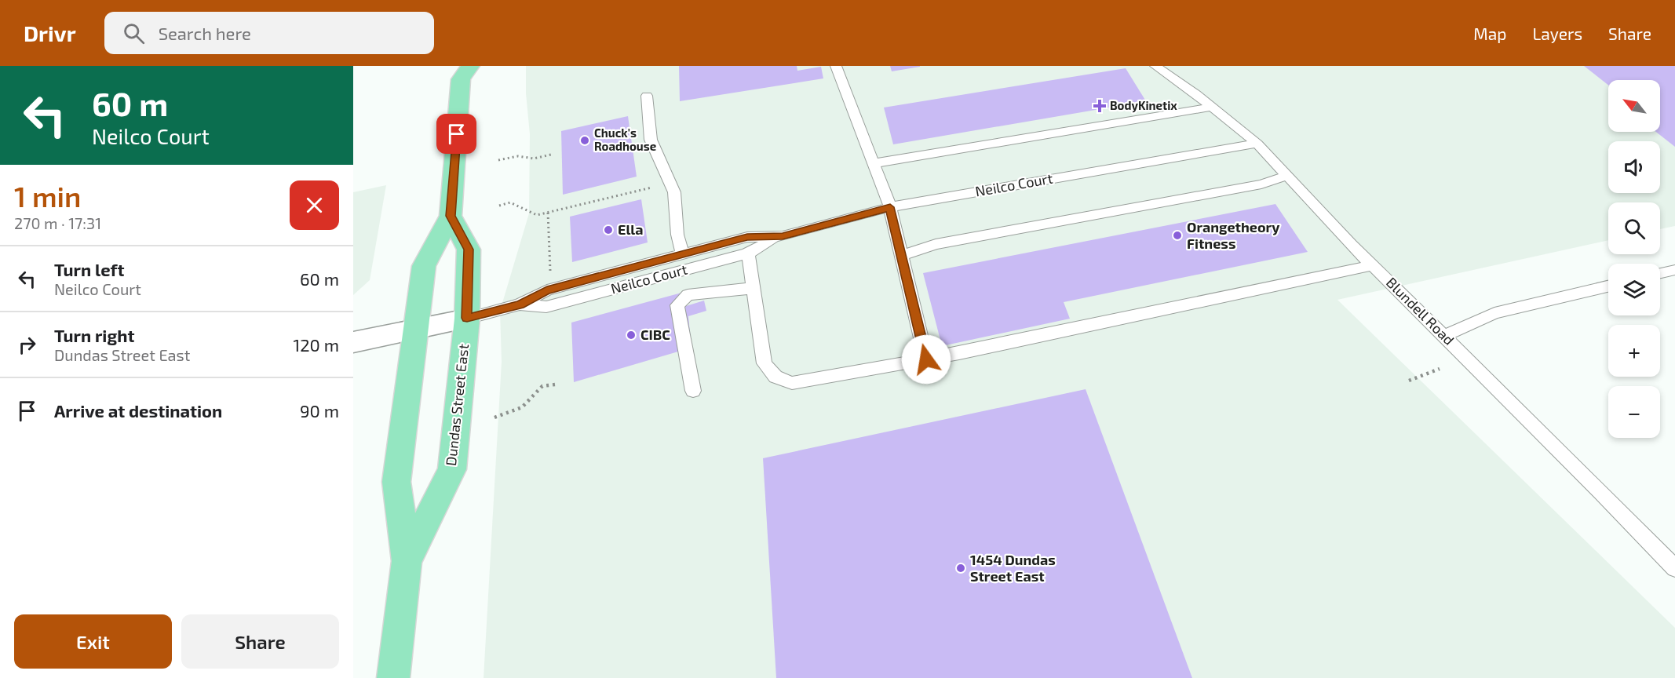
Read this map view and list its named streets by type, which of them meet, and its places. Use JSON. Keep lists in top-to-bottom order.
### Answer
{
  "streets": {
    "main road": ["Dundas Street East"],
    "street": ["Neilco Court"],
    "lane": ["Blundell Road"]
  },
  "crossings": [
    ["Neilco Court", "Blundell Road"],
    ["Neilco Court", "Dundas Street East"]
  ],
  "places": {
    "health": ["BodyKinetix"],
    "other": [
      "Chuck's Roadhouse",
      "Ella",
      "Orangetheory Fitness",
      "CIBC",
      "1454 Dundas Street East"
    ]
  },
  "north": "top left",
  "page": {
    "header": "Drivr",
    "search": "Search here",
    "nav": ["Map", "Layers", "Share"],
    "turn": ["60 m", "Neilco Court"],
    "map_buttons": ["+", "−"],
    "heading": ["1 min", "270 m · 17:31"],
    "list": [
      {
        "name": "Turn left",
        "note": "Neilco Court",
        "value": "60 m"
      },
      {
        "name": "Turn right",
        "note": "Dundas Street East",
        "value": "120 m"
      },
      {
        "name": "Arrive at destination",
        "value": "90 m"
      }
    ],
    "buttons": ["Exit", "Share"]
  }
}
